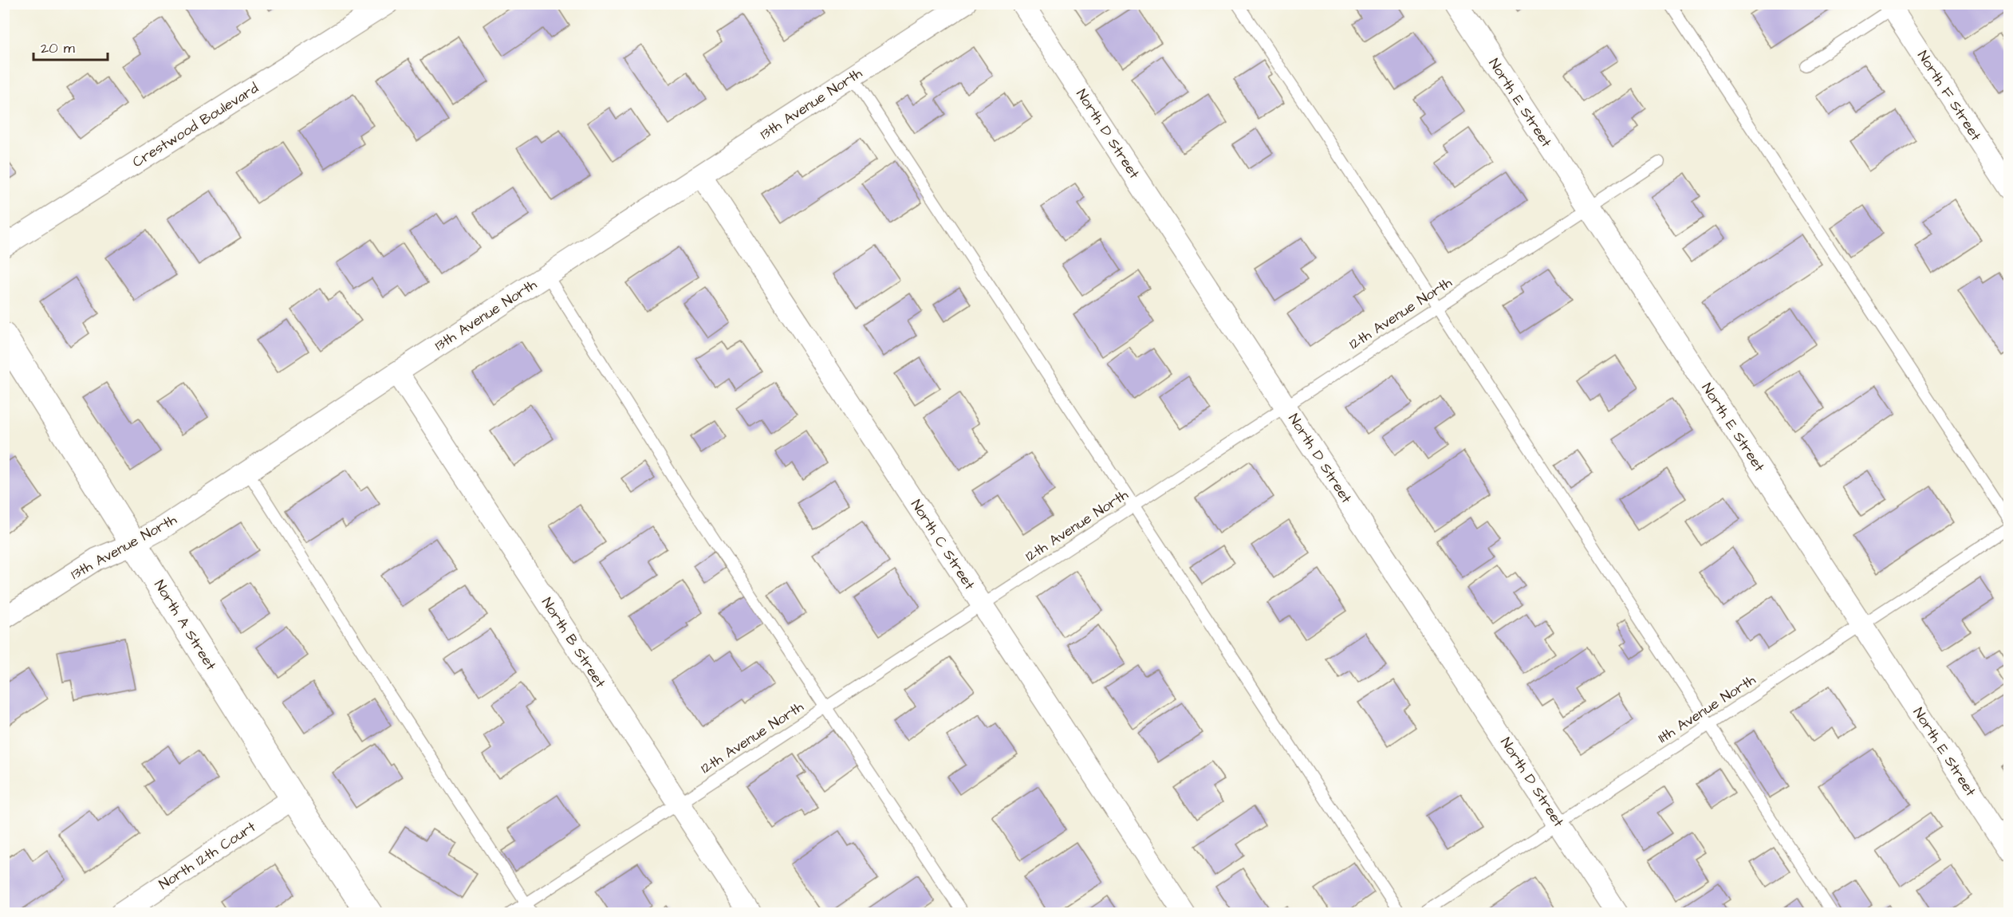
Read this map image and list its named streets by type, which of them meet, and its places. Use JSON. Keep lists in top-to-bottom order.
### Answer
{
  "streets": {
    "street": [
      "North F Street",
      "North E Street",
      "13th Avenue North",
      "Crestwood Boulevard",
      "North D Street",
      "North C Street",
      "North A Street",
      "North B Street",
      "North 12th Court"
    ],
    "lane": ["12th Avenue North", "11th Avenue North"]
  },
  "crossings": [
    ["North E Street", "12th Avenue North"],
    ["North E Street", "11th Avenue North"],
    ["13th Avenue North", "North C Street"],
    ["13th Avenue North", "North A Street"],
    ["13th Avenue North", "North B Street"],
    ["North D Street", "12th Avenue North"],
    ["North D Street", "11th Avenue North"],
    ["12th Avenue North", "North C Street"],
    ["12th Avenue North", "North B Street"],
    ["North A Street", "North 12th Court"]
  ],
  "scale_bar": "20 m"
}
